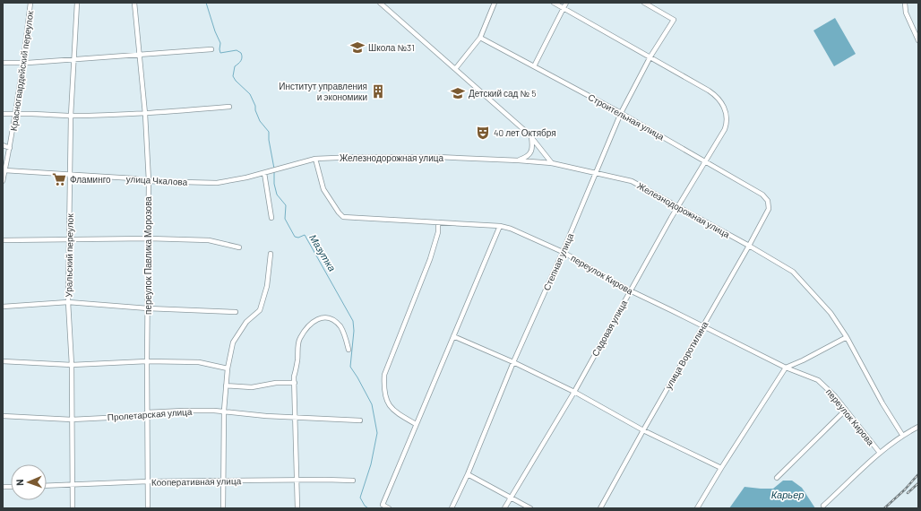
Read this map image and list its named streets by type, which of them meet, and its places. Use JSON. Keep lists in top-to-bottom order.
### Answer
{
  "streets": {
    "street": [
      "Красногвардейский переулок",
      "Строительная улица",
      "Железнодорожная улица",
      "улица Чкалова",
      "Уральский переулок",
      "переулок Павлика Морозова",
      "Степная улица",
      "переулок Кирова",
      "Садовая улица",
      "улица Воротилина",
      "Пролетарская улица",
      "Кооперативная улица"
    ]
  },
  "crossings": [
    ["Красногвардейский переулок", "улица Чкалова"],
    ["Строительная улица", "Степная улица"],
    ["Строительная улица", "Садовая улица"],
    ["Строительная улица", "улица Воротилина"],
    ["Железнодорожная улица", "улица Чкалова"],
    ["Железнодорожная улица", "Степная улица"],
    ["Железнодорожная улица", "переулок Кирова"],
    ["Железнодорожная улица", "Садовая улица"],
    ["Железнодорожная улица", "улица Воротилина"],
    ["улица Чкалова", "Уральский переулок"],
    ["улица Чкалова", "переулок Павлика Морозова"],
    ["Уральский переулок", "Пролетарская улица"],
    ["Уральский переулок", "Кооперативная улица"],
    ["переулок Павлика Морозова", "Пролетарская улица"],
    ["переулок Павлика Морозова", "Кооперативная улица"],
    ["Степная улица", "переулок Кирова"],
    ["Степная улица", "Садовая улица"],
    ["переулок Кирова", "Садовая улица"],
    ["переулок Кирова", "улица Воротилина"]
  ],
  "water": ["Мазутка", "Карьер"],
  "places": {
    "school or university": ["Школа №31", "Детский сад № 5"],
    "building": ["Институт управления и экономики"],
    "theatre": ["40 лет Октября"],
    "supermarket": ["Фламинго"]
  },
  "north": "left"
}
